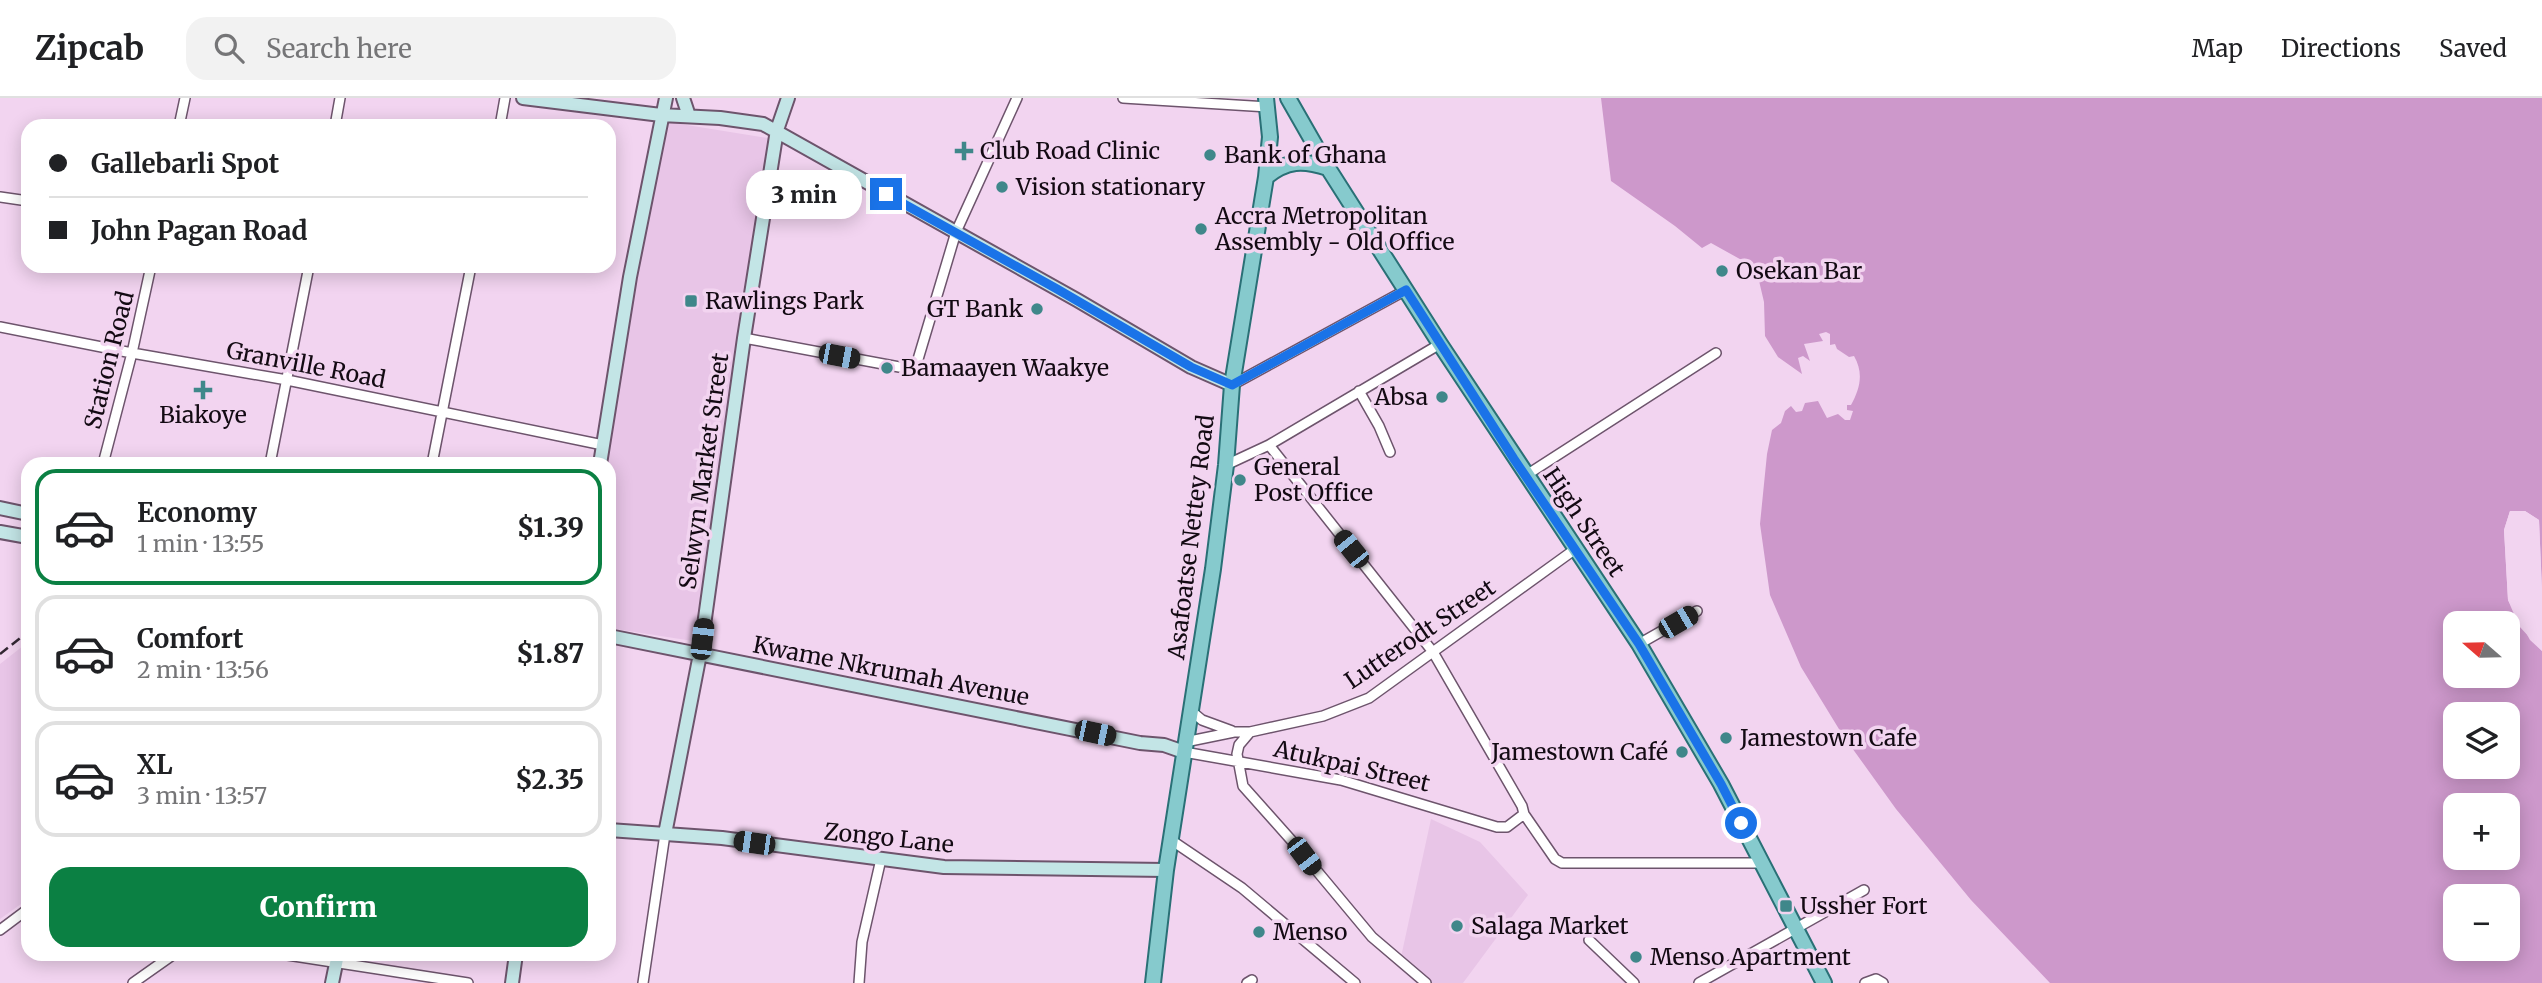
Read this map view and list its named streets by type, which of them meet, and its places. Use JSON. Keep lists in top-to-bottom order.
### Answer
{
  "streets": {
    "main road": [
      "Selwyn Market Street",
      "High Street",
      "Asafoatse Nettey Road",
      "Kwame Nkrumah Avenue",
      "Zongo Lane"
    ],
    "street": [
      "Station Road",
      "Granville Road",
      "Lutterodt Street",
      "Atukpai Street"
    ]
  },
  "crossings": [
    ["Station Road", "Granville Road"],
    ["Selwyn Market Street", "Kwame Nkrumah Avenue"],
    ["Selwyn Market Street", "Zongo Lane"],
    ["High Street", "Lutterodt Street"],
    ["Asafoatse Nettey Road", "Kwame Nkrumah Avenue"],
    ["Asafoatse Nettey Road", "Atukpai Street"],
    ["Asafoatse Nettey Road", "Zongo Lane"],
    ["Kwame Nkrumah Avenue", "Atukpai Street"]
  ],
  "places": {
    "health": ["Club Road Clinic", "Biakoye"],
    "other": [
      "Bank of Ghana",
      "Vision stationary",
      "Accra Metropolitan Assembly - Old Office",
      "Osekan Bar",
      "GT Bank",
      "Bamaayen Waakye",
      "Absa",
      "General Post Office",
      "Jamestown Cafe",
      "Jamestown Café",
      "Salaga Market",
      "Menso",
      "Menso Apartment"
    ],
    "transit": ["Rawlings Park", "Ussher Fort"]
  },
  "north": "left",
  "page": {
    "header": "Zipcab",
    "search": "Search here",
    "nav": ["Map", "Directions", "Saved"],
    "banner": ["Gallebarli Spot", "John Pagan Road"],
    "bubble": "3 min",
    "list": [
      {
        "name": "Economy",
        "note": "1 min · 13:55",
        "value": "$1.39"
      },
      {
        "name": "Comfort",
        "note": "2 min · 13:56",
        "value": "$1.87"
      },
      {
        "name": "XL",
        "note": "3 min · 13:57",
        "value": "$2.35"
      }
    ],
    "map_buttons": ["+", "−"],
    "buttons": "Confirm"
  }
}
